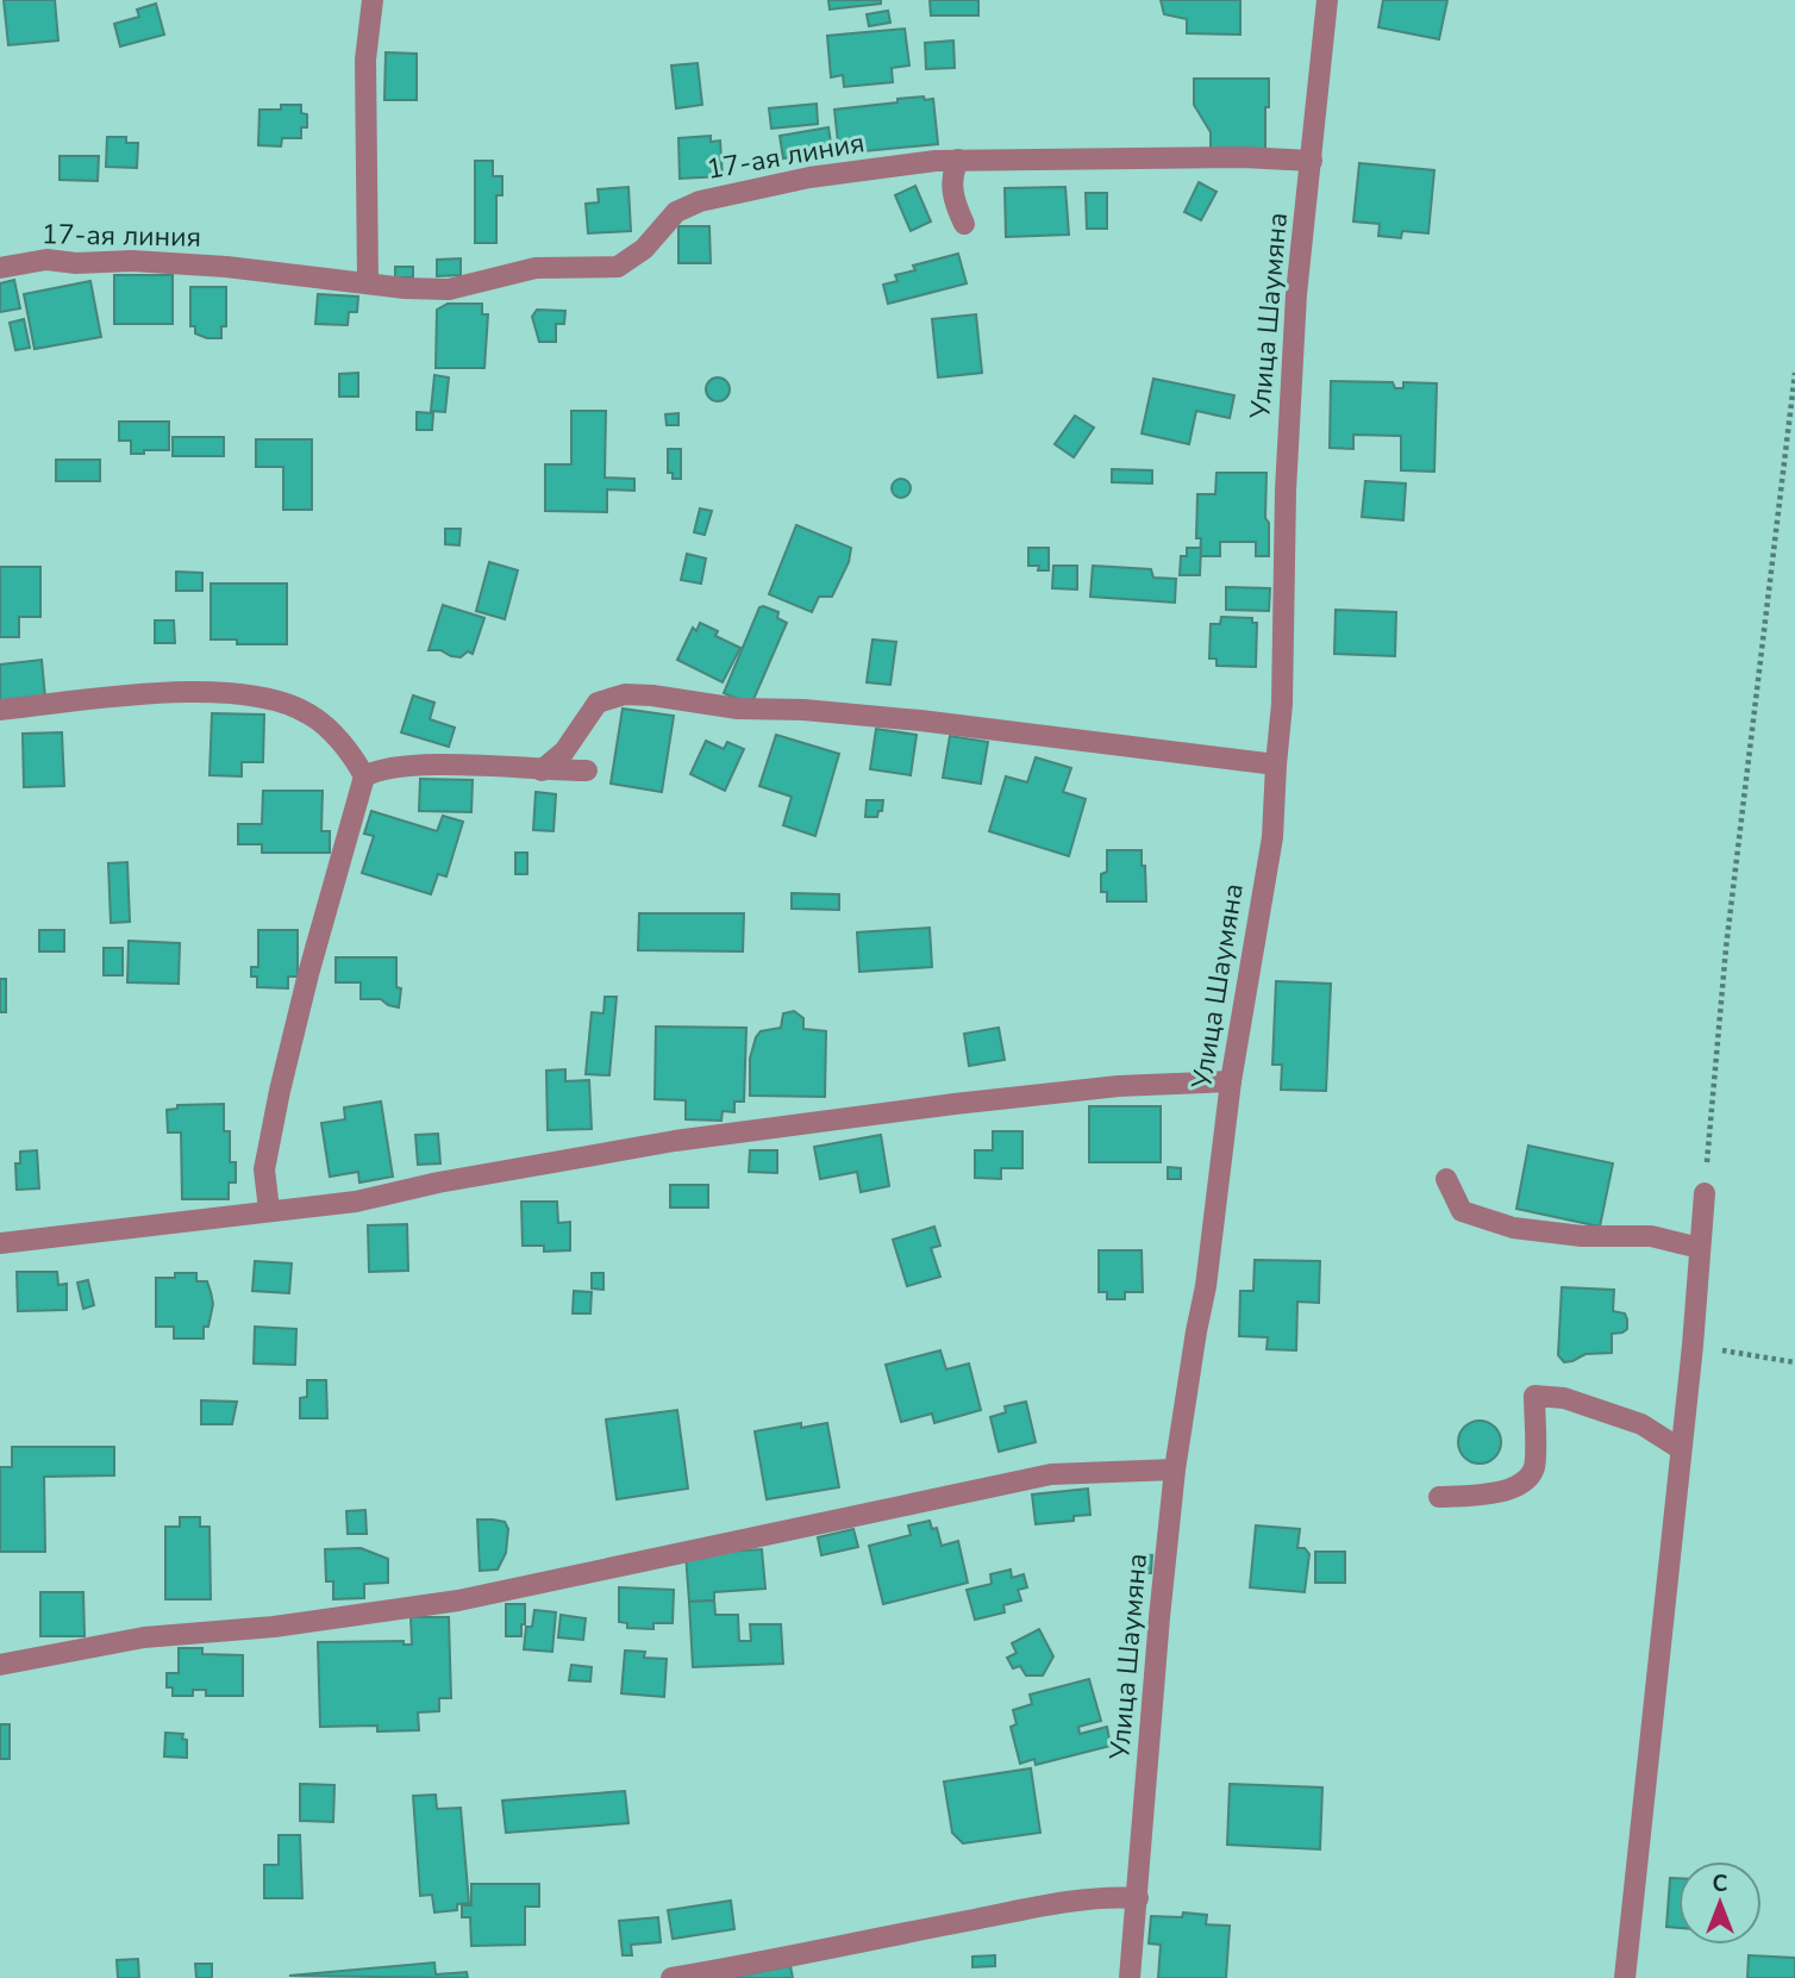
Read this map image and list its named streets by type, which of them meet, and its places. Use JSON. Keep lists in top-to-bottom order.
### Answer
{
  "streets": {
    "street": ["17-ая линия", "Улица Шаумяна"]
  },
  "crossings": [
    ["17-ая линия", "Улица Шаумяна"]
  ],
  "north": "top"
}
